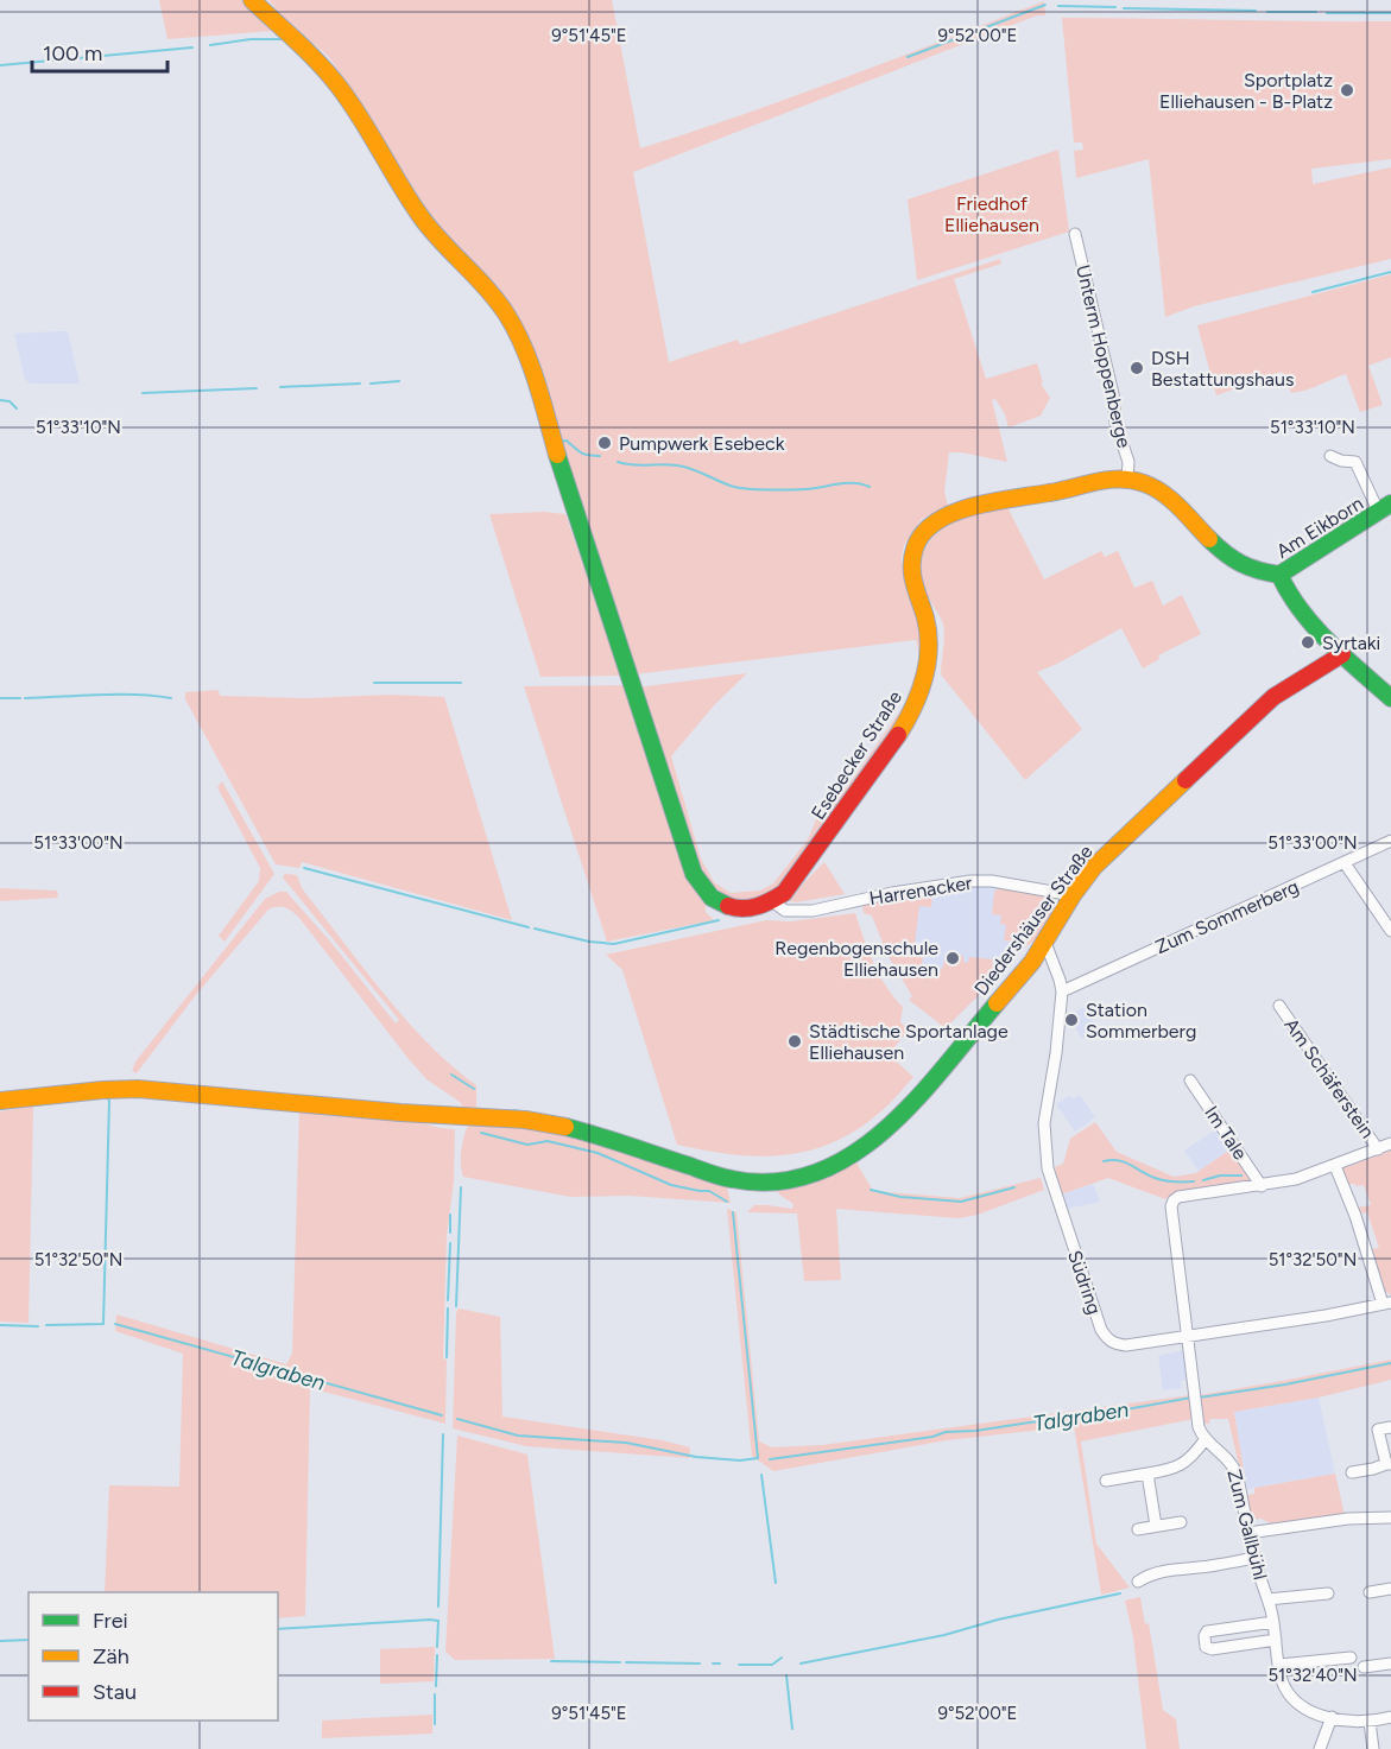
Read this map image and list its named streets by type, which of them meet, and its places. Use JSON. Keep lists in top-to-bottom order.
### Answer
{
  "streets": {
    "street": [
      "Unterm Hoppenberge",
      "Am Eikborn",
      "Esebecker Straße",
      "Harrenacker",
      "Zum Sommerberg",
      "Diedershäuser Straße",
      "Am Schäferstein",
      "Im Tale",
      "Südring",
      "Zum Gallbühl"
    ]
  },
  "crossings": [
    ["Unterm Hoppenberge", "Am Eikborn"],
    ["Unterm Hoppenberge", "Esebecker Straße"],
    ["Am Eikborn", "Esebecker Straße"],
    ["Esebecker Straße", "Harrenacker"],
    ["Harrenacker", "Diedershäuser Straße"],
    ["Zum Sommerberg", "Südring"],
    ["Diedershäuser Straße", "Südring"]
  ],
  "water": ["Talgraben"],
  "parks": ["Friedhof Elliehausen"],
  "places": [
    "Sportplatz Elliehausen - B-Platz",
    "DSH Bestattungshaus",
    "Pumpwerk Esebeck",
    "Syrtaki",
    "Regenbogenschule Elliehausen",
    "Station Sommerberg",
    "Städtische Sportanlage Elliehausen"
  ],
  "legend": ["Frei", "Zäh", "Stau"],
  "scale_bar": "100 m",
  "coordinates": [
    "9°51'45\"E",
    "9°52'00\"E",
    "51°33'10\"N",
    "51°33'00\"N",
    "51°32'50\"N",
    "51°32'40\"N"
  ]
}
